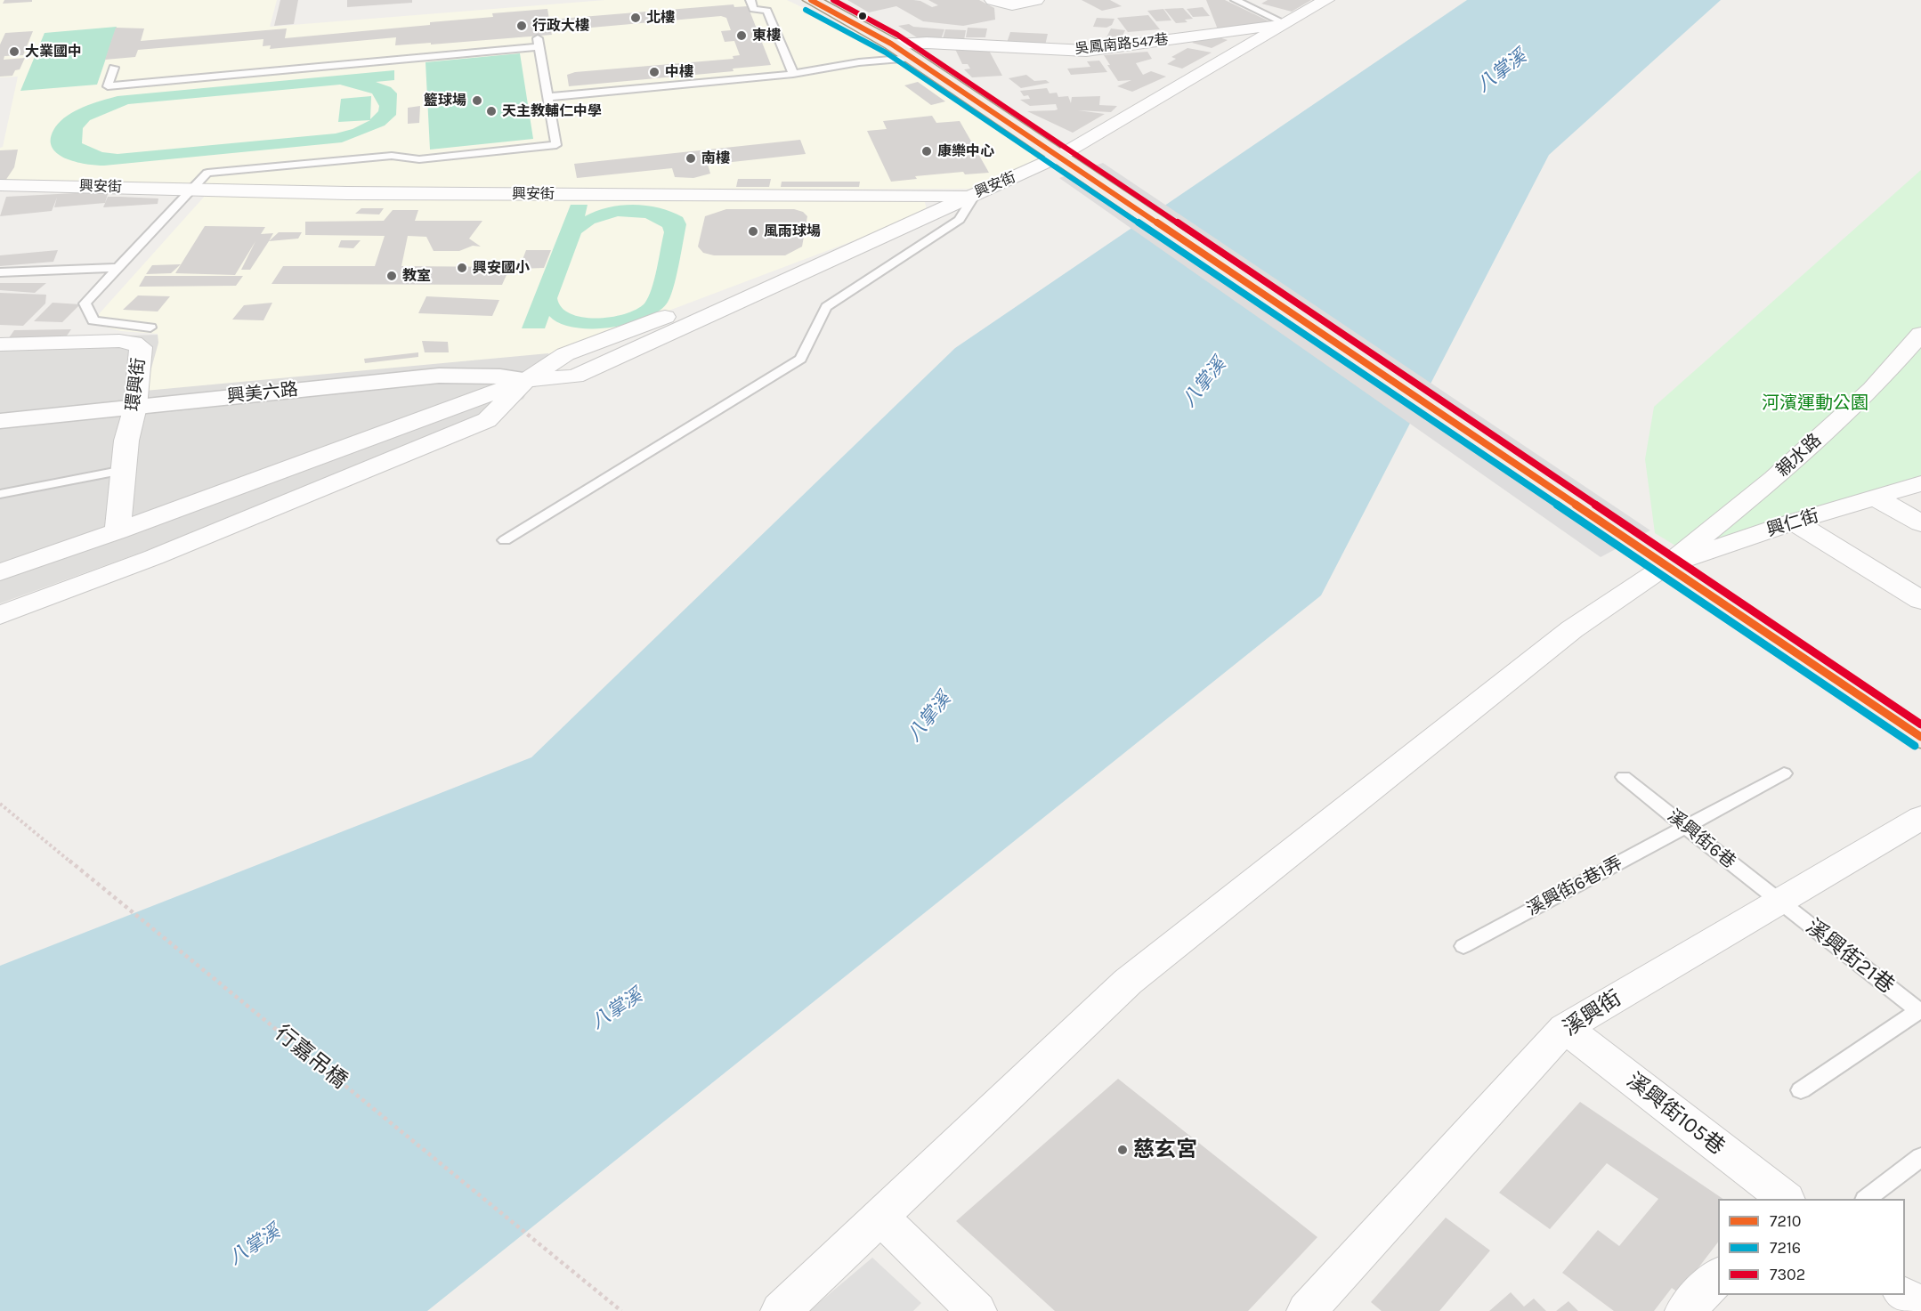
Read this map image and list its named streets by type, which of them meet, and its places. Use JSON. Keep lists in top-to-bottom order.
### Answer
{
  "streets": {
    "street": [
      "吳鳳南路547巷",
      "興安街",
      "環興街",
      "興美六路",
      "親水路",
      "興仁街",
      "溪興街",
      "溪興街105巷"
    ],
    "lane": ["溪興街6巷", "溪興街6巷1弄", "溪興街21巷"],
    "path": ["行嘉吊橋"]
  },
  "crossings": [
    ["吳鳳南路547巷", "興安街"],
    ["環興街", "興美六路"],
    ["親水路", "興仁街"],
    ["溪興街6巷", "溪興街6巷1弄"],
    ["溪興街6巷", "溪興街21巷"],
    ["溪興街6巷", "溪興街"],
    ["溪興街21巷", "溪興街"],
    ["溪興街", "溪興街105巷"]
  ],
  "water": ["八掌溪"],
  "parks": ["河濱運動公園"],
  "places": [
    "北樓",
    "行政大樓",
    "東樓",
    "大業國中",
    "中樓",
    "籃球場",
    "天主教輔仁中學",
    "康樂中心",
    "南樓",
    "風雨球場",
    "興安國小",
    "教室",
    "慈玄宮"
  ],
  "lines": ["transit line 7210", "transit line 7302", "transit line 7216"],
  "legend": ["7210", "7216", "7302"]
}
